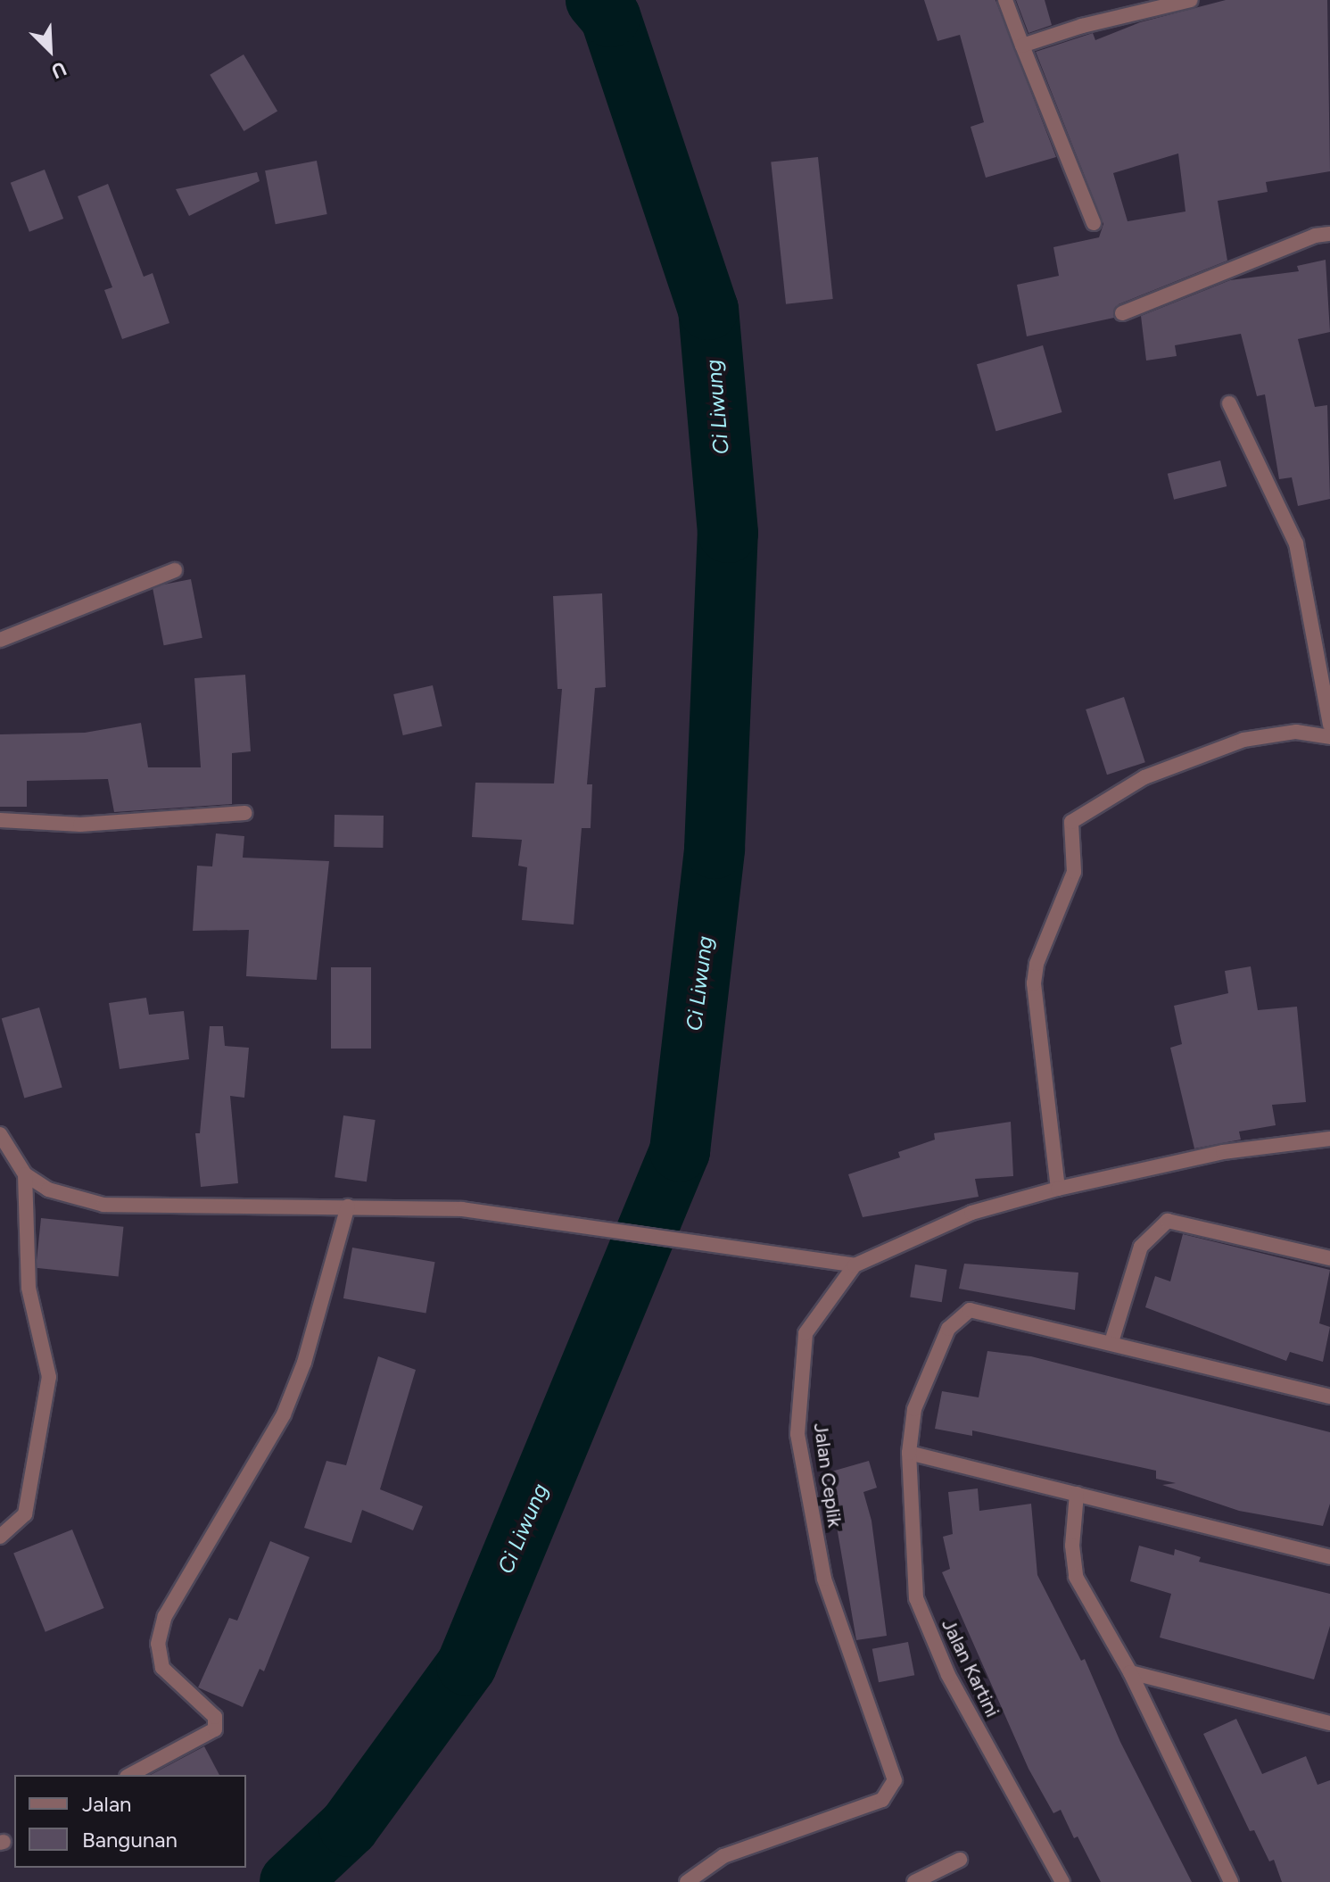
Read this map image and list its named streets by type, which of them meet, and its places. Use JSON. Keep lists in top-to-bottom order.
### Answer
{
  "streets": {
    "street": ["Jalan Ceplik", "Jalan Kartini"]
  },
  "water": ["Ci Liwung"],
  "legend": ["Jalan", "Bangunan"],
  "north": "bottom right"
}
